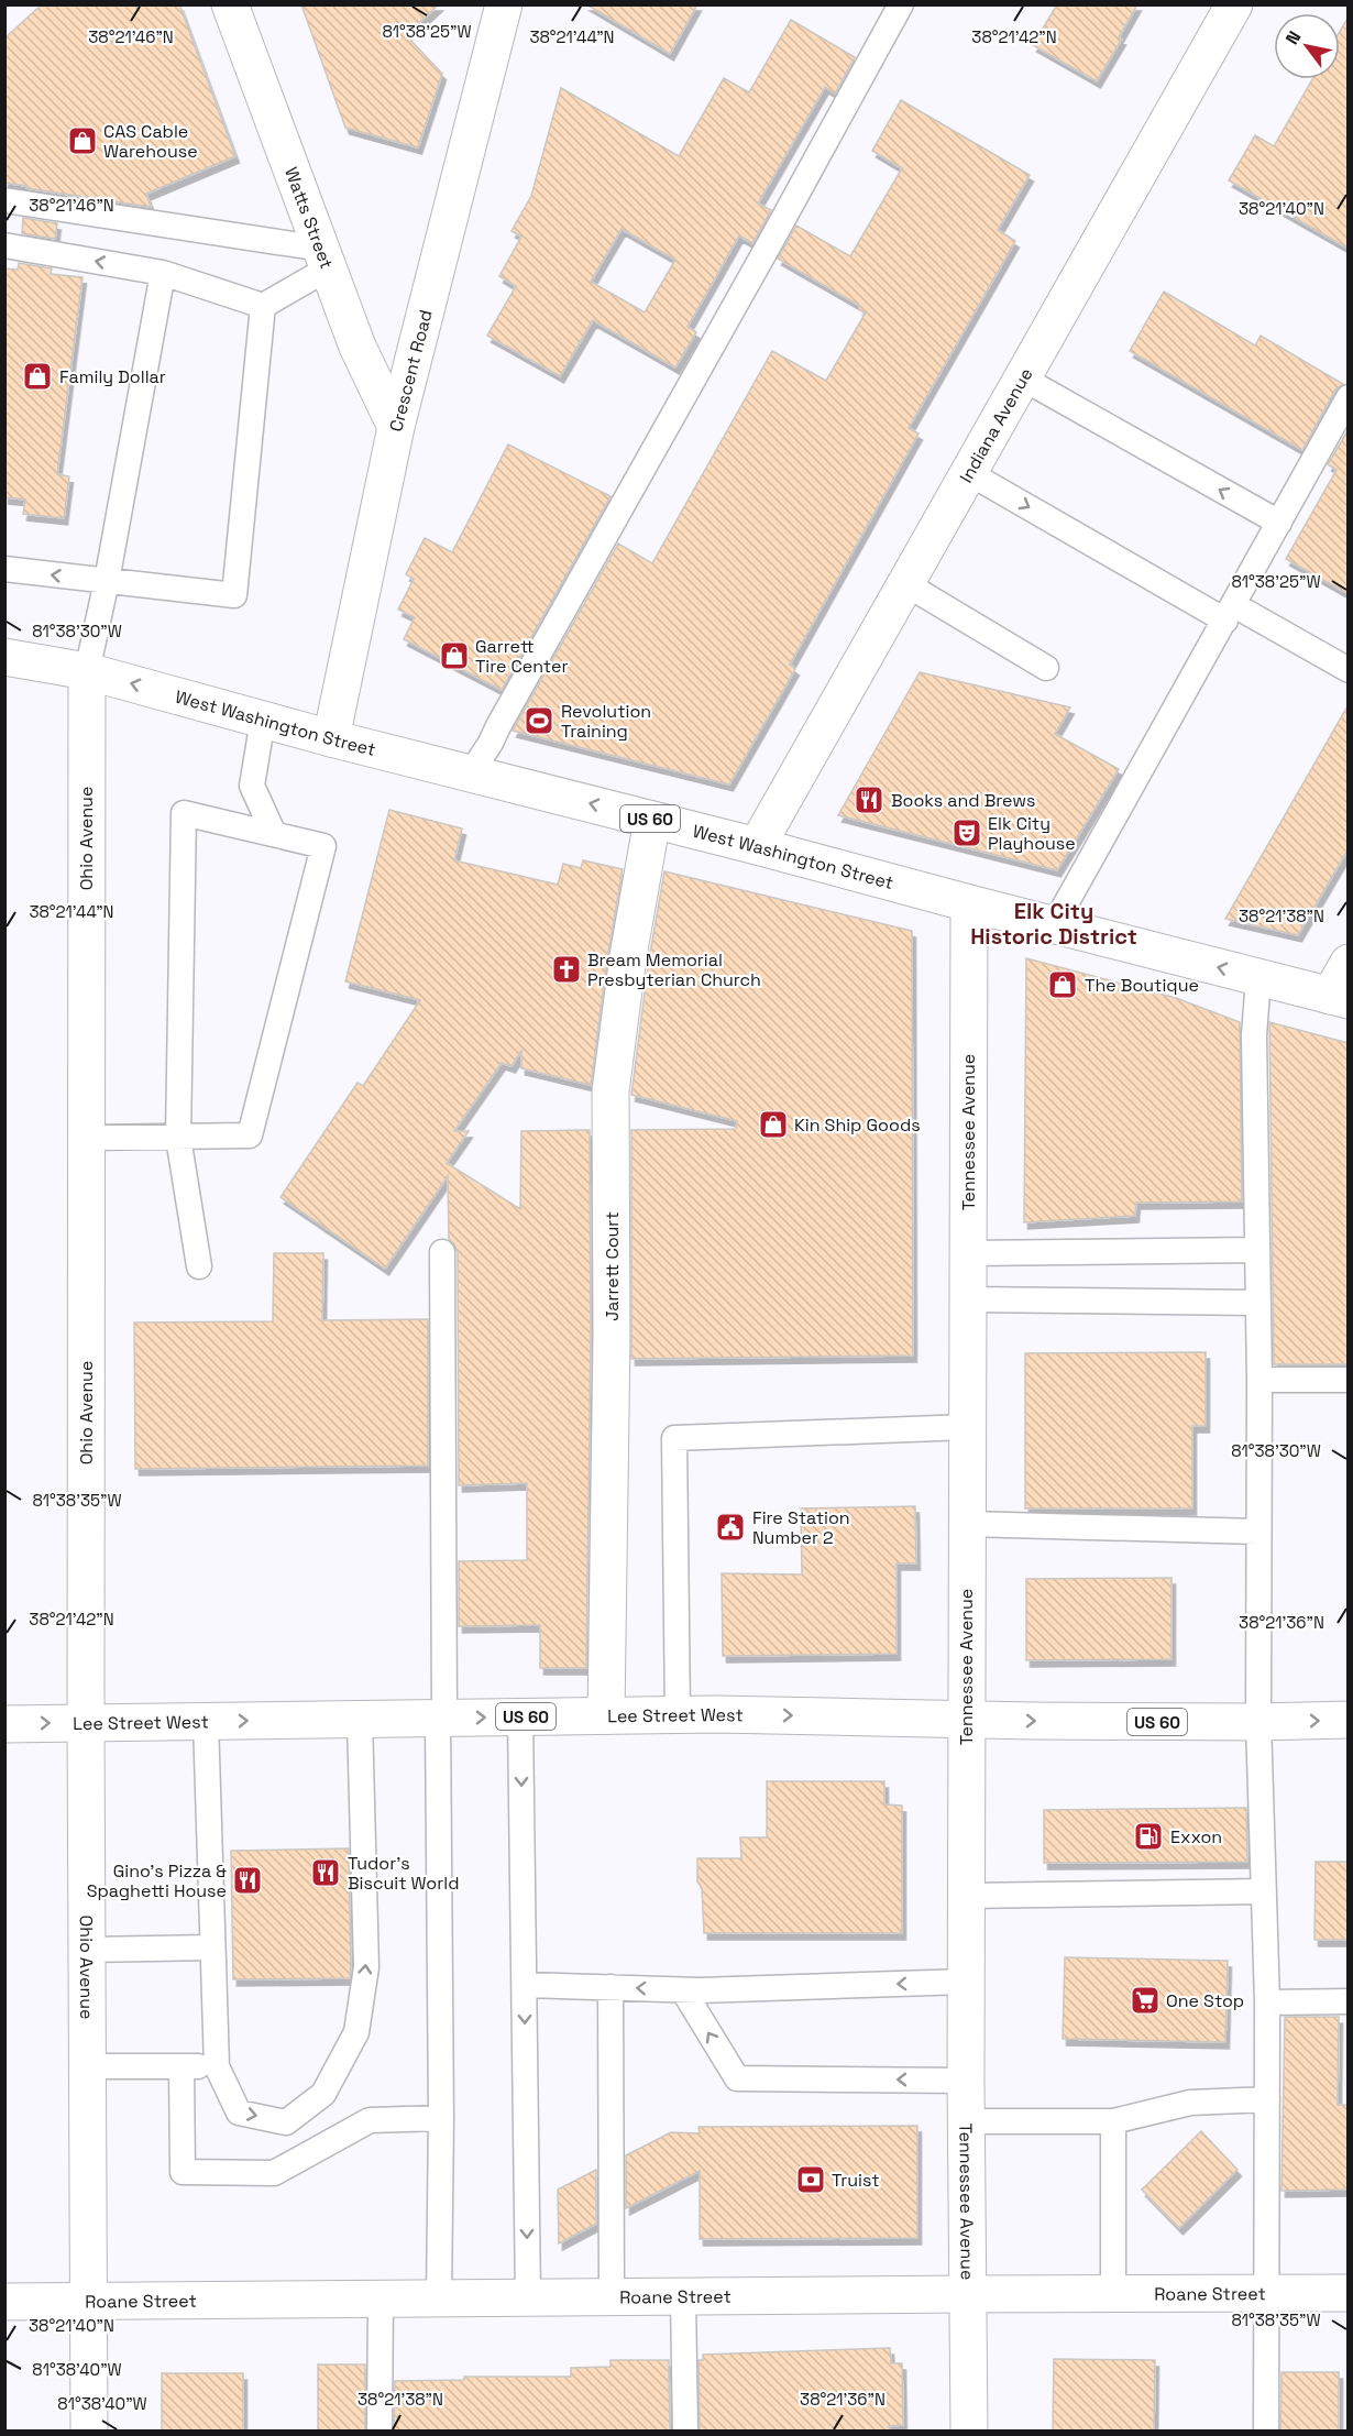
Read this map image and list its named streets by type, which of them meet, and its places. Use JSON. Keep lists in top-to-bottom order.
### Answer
{
  "streets": {
    "street": [
      "Watts Street",
      "Crescent Road",
      "Indiana Avenue",
      "West Washington Street",
      "US 60",
      "Ohio Avenue",
      "Tennessee Avenue",
      "Jarrett Court",
      "Lee Street West",
      "Roane Street"
    ]
  },
  "crossings": [
    ["Watts Street", "Crescent Road"],
    ["Crescent Road", "West Washington Street"],
    ["Indiana Avenue", "West Washington Street"],
    ["West Washington Street", "Ohio Avenue"],
    ["West Washington Street", "Tennessee Avenue"],
    ["West Washington Street", "Jarrett Court"],
    ["Ohio Avenue", "Lee Street West"],
    ["Ohio Avenue", "Roane Street"],
    ["Tennessee Avenue", "Lee Street West"],
    ["Tennessee Avenue", "Roane Street"],
    ["Jarrett Court", "Lee Street West"]
  ],
  "one_way": ["West Washington Street", "Lee Street West"],
  "districts": ["Elk City Historic District"],
  "places": {
    "shop": [
      "CAS Cable Warehouse",
      "Family Dollar",
      "Garrett Tire Center",
      "The Boutique",
      "Kin Ship Goods"
    ],
    "sports": ["Revolution Training"],
    "restaurant": ["Books and Brews", "Tudor's Biscuit World", "Gino's Pizza & Spaghetti House"],
    "theatre": ["Elk City Playhouse"],
    "church": ["Bream Memorial Presbyterian Church"],
    "public building": ["Fire Station Number 2"],
    "fuel station": ["Exxon"],
    "supermarket": ["One Stop"],
    "bank": ["Truist"]
  },
  "north": "top left",
  "coordinates": [
    "81°38'25\"W",
    "38°21'46\"N",
    "38°21'44\"N",
    "38°21'42\"N",
    "38°21'40\"N",
    "81°38'30\"W",
    "38°21'38\"N",
    "81°38'35\"W",
    "38°21'36\"N",
    "81°38'40\"W"
  ]
}
